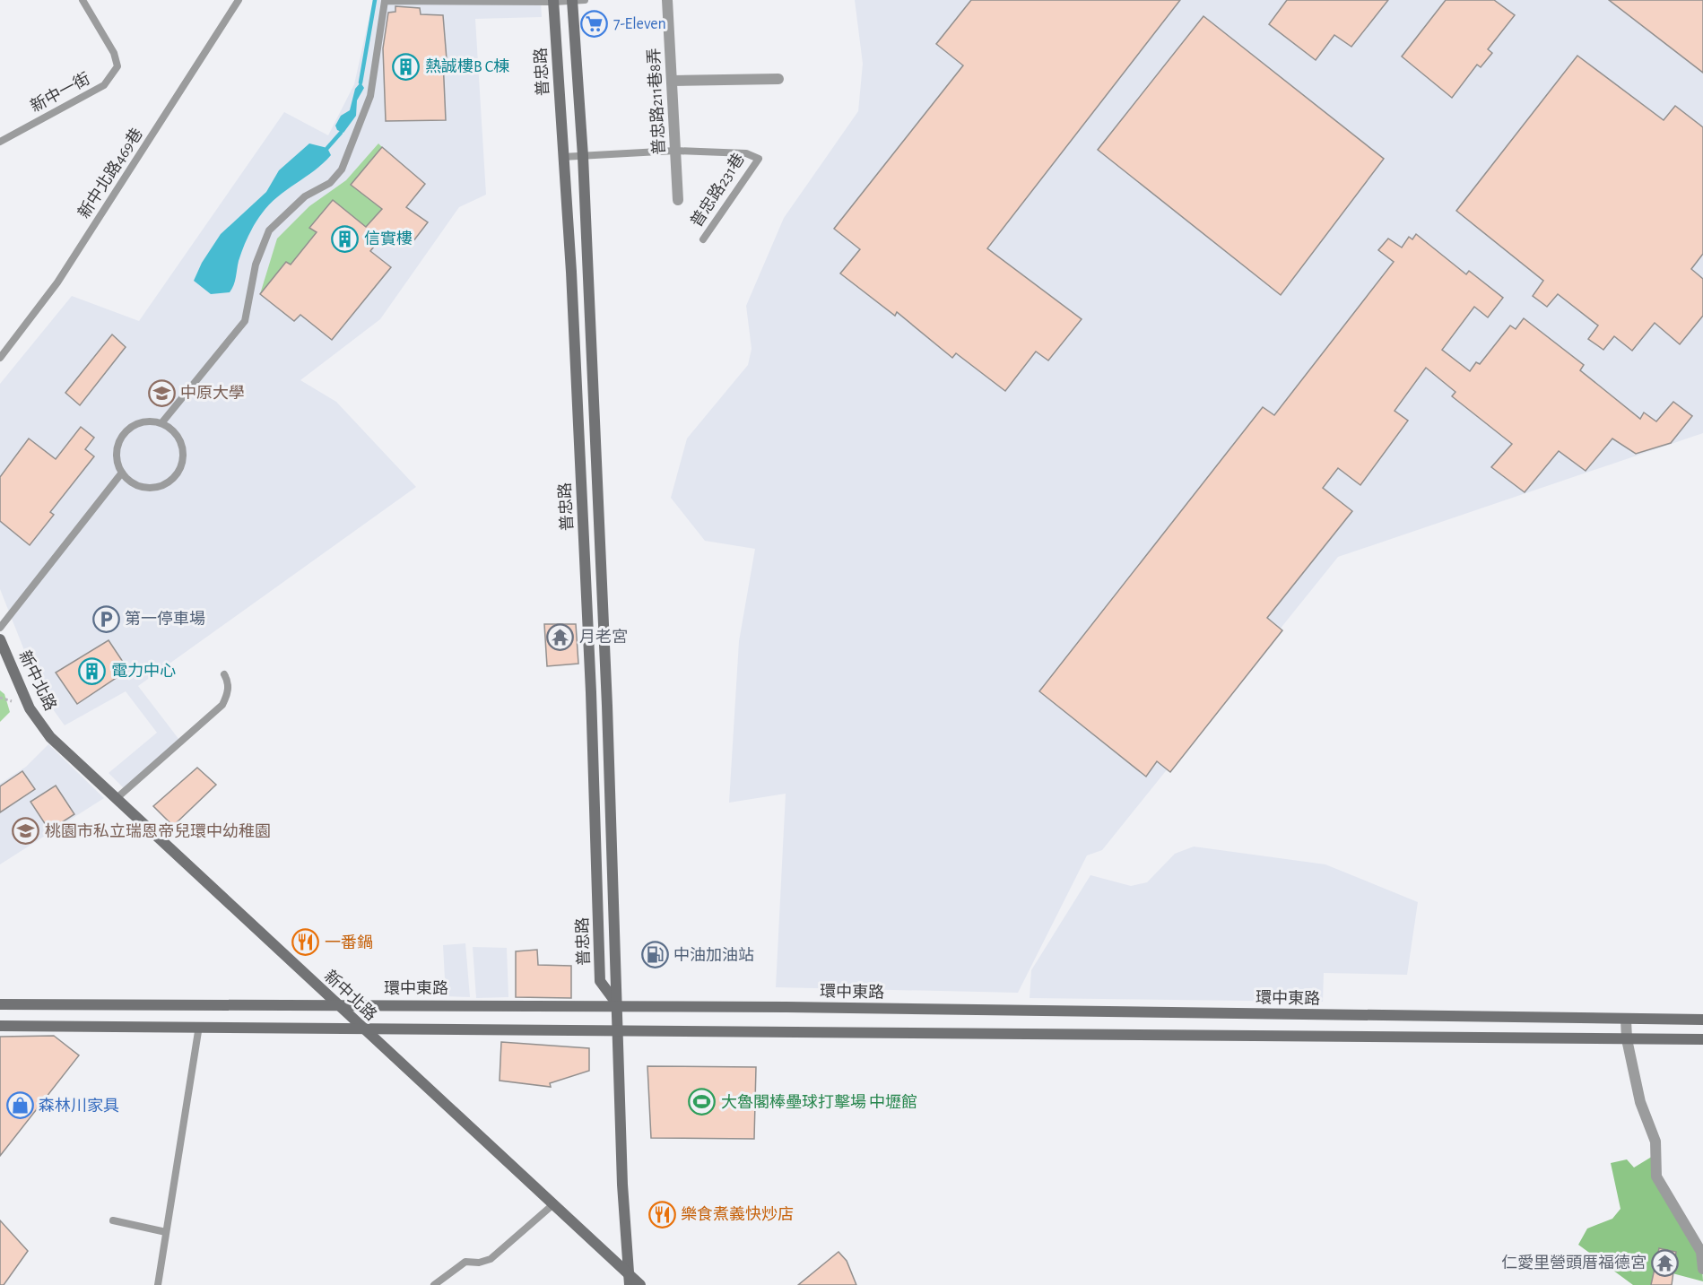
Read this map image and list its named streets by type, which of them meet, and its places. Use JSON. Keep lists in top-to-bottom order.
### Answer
{
  "streets": {
    "street": [
      "普忠路",
      "普忠路211巷8弄",
      "新中北路",
      "環中東路"
    ],
    "lane": ["新中一街", "新中北路469巷", "普忠路231巷"]
  },
  "crossings": [
    ["普忠路", "普忠路231巷"],
    ["普忠路", "新中北路"],
    ["普忠路", "環中東路"],
    ["普忠路211巷8弄", "普忠路231巷"],
    ["新中北路", "環中東路"]
  ],
  "places": {
    "supermarket": ["7-Eleven"],
    "building": ["熱誠樓B C棟", "信實樓", "電力中心"],
    "school or university": ["中原大學", "桃園市私立瑞恩帝兒環中幼稚園"],
    "parking": ["第一停車場"],
    "temple": ["月老宮", "仁愛里營頭厝福德宮"],
    "restaurant": ["一番鍋", "樂食煮義快炒店"],
    "fuel station": ["中油加油站"],
    "sports": ["大魯閣棒壘球打擊場 中壢館"],
    "shop": ["森林川家具"]
  }
}
